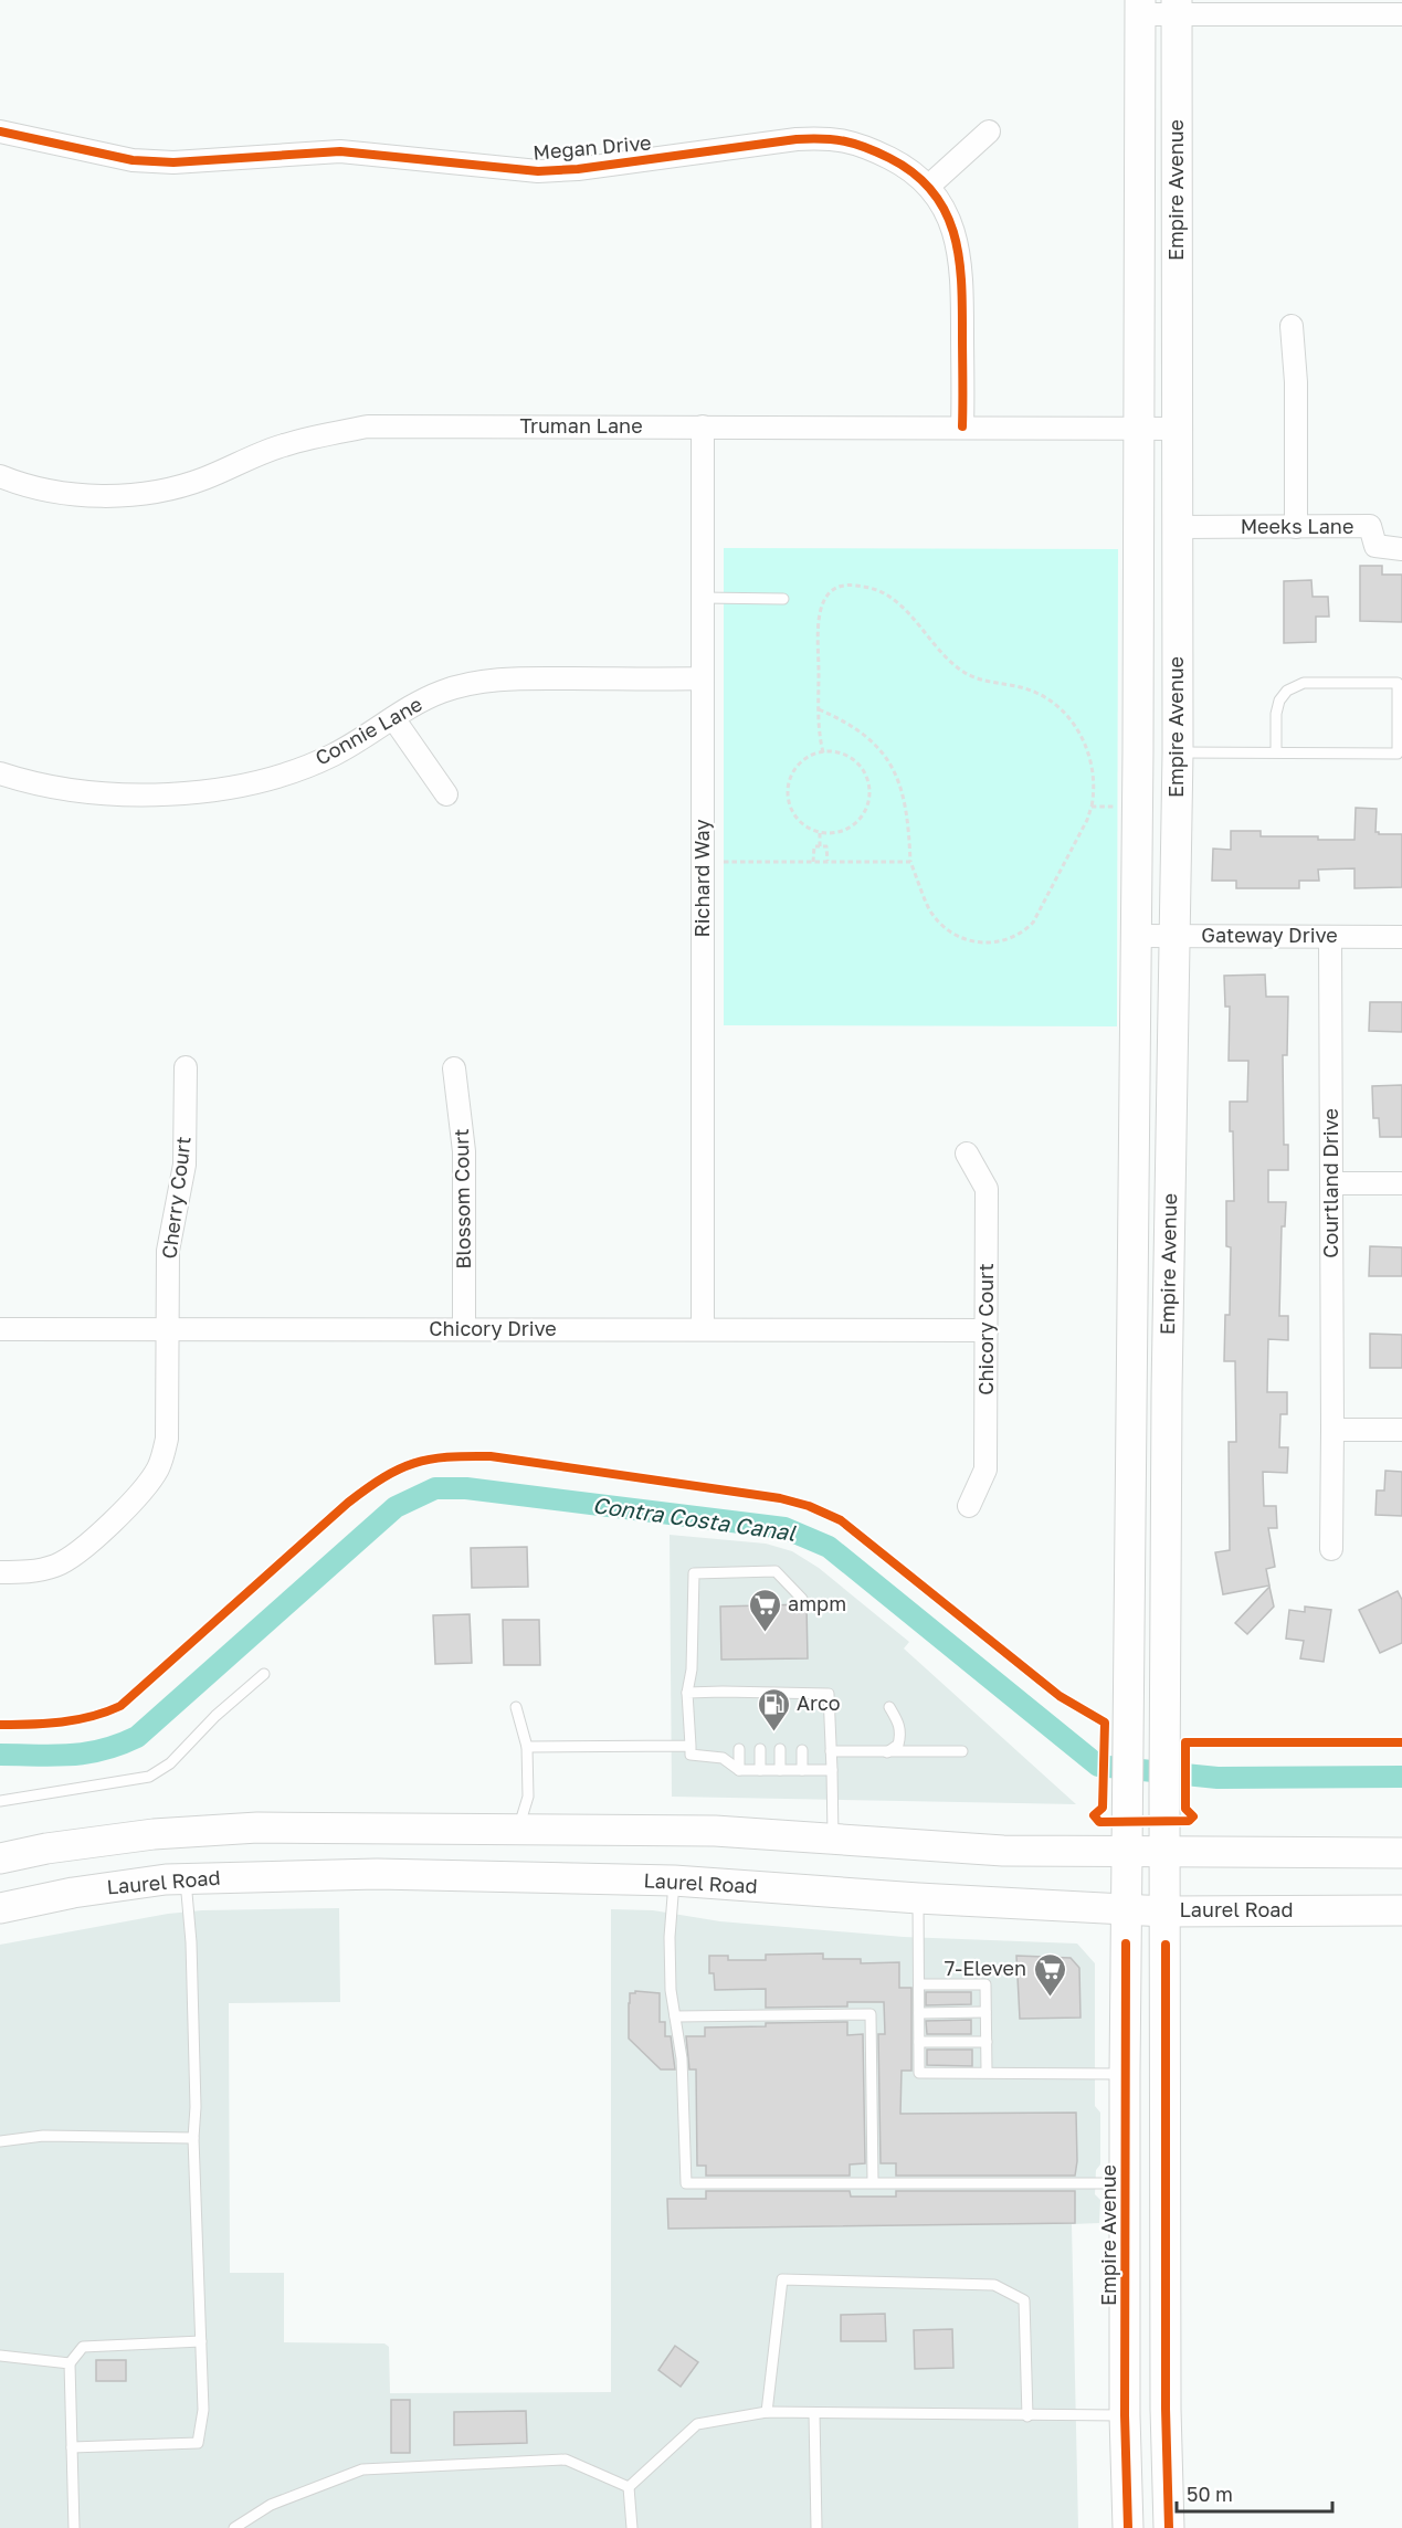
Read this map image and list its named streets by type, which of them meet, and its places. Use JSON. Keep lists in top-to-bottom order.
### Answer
{
  "streets": {
    "main road": ["Empire Avenue", "Laurel Road"],
    "street": [
      "Megan Drive",
      "Truman Lane",
      "Meeks Lane",
      "Connie Lane",
      "Richard Way",
      "Gateway Drive",
      "Courtland Drive",
      "Cherry Court",
      "Blossom Court",
      "Chicory Drive",
      "Chicory Court"
    ]
  },
  "crossings": [
    ["Megan Drive", "Truman Lane"],
    ["Empire Avenue", "Truman Lane"],
    ["Empire Avenue", "Meeks Lane"],
    ["Empire Avenue", "Gateway Drive"],
    ["Empire Avenue", "Laurel Road"],
    ["Truman Lane", "Richard Way"],
    ["Connie Lane", "Richard Way"],
    ["Richard Way", "Chicory Drive"],
    ["Gateway Drive", "Courtland Drive"],
    ["Cherry Court", "Chicory Drive"],
    ["Blossom Court", "Chicory Drive"],
    ["Chicory Drive", "Chicory Court"]
  ],
  "water": ["Contra Costa Canal"],
  "places": {
    "supermarket": ["ampm", "7-Eleven"],
    "fuel station": ["Arco"]
  },
  "scale_bar": "50 m"
}
